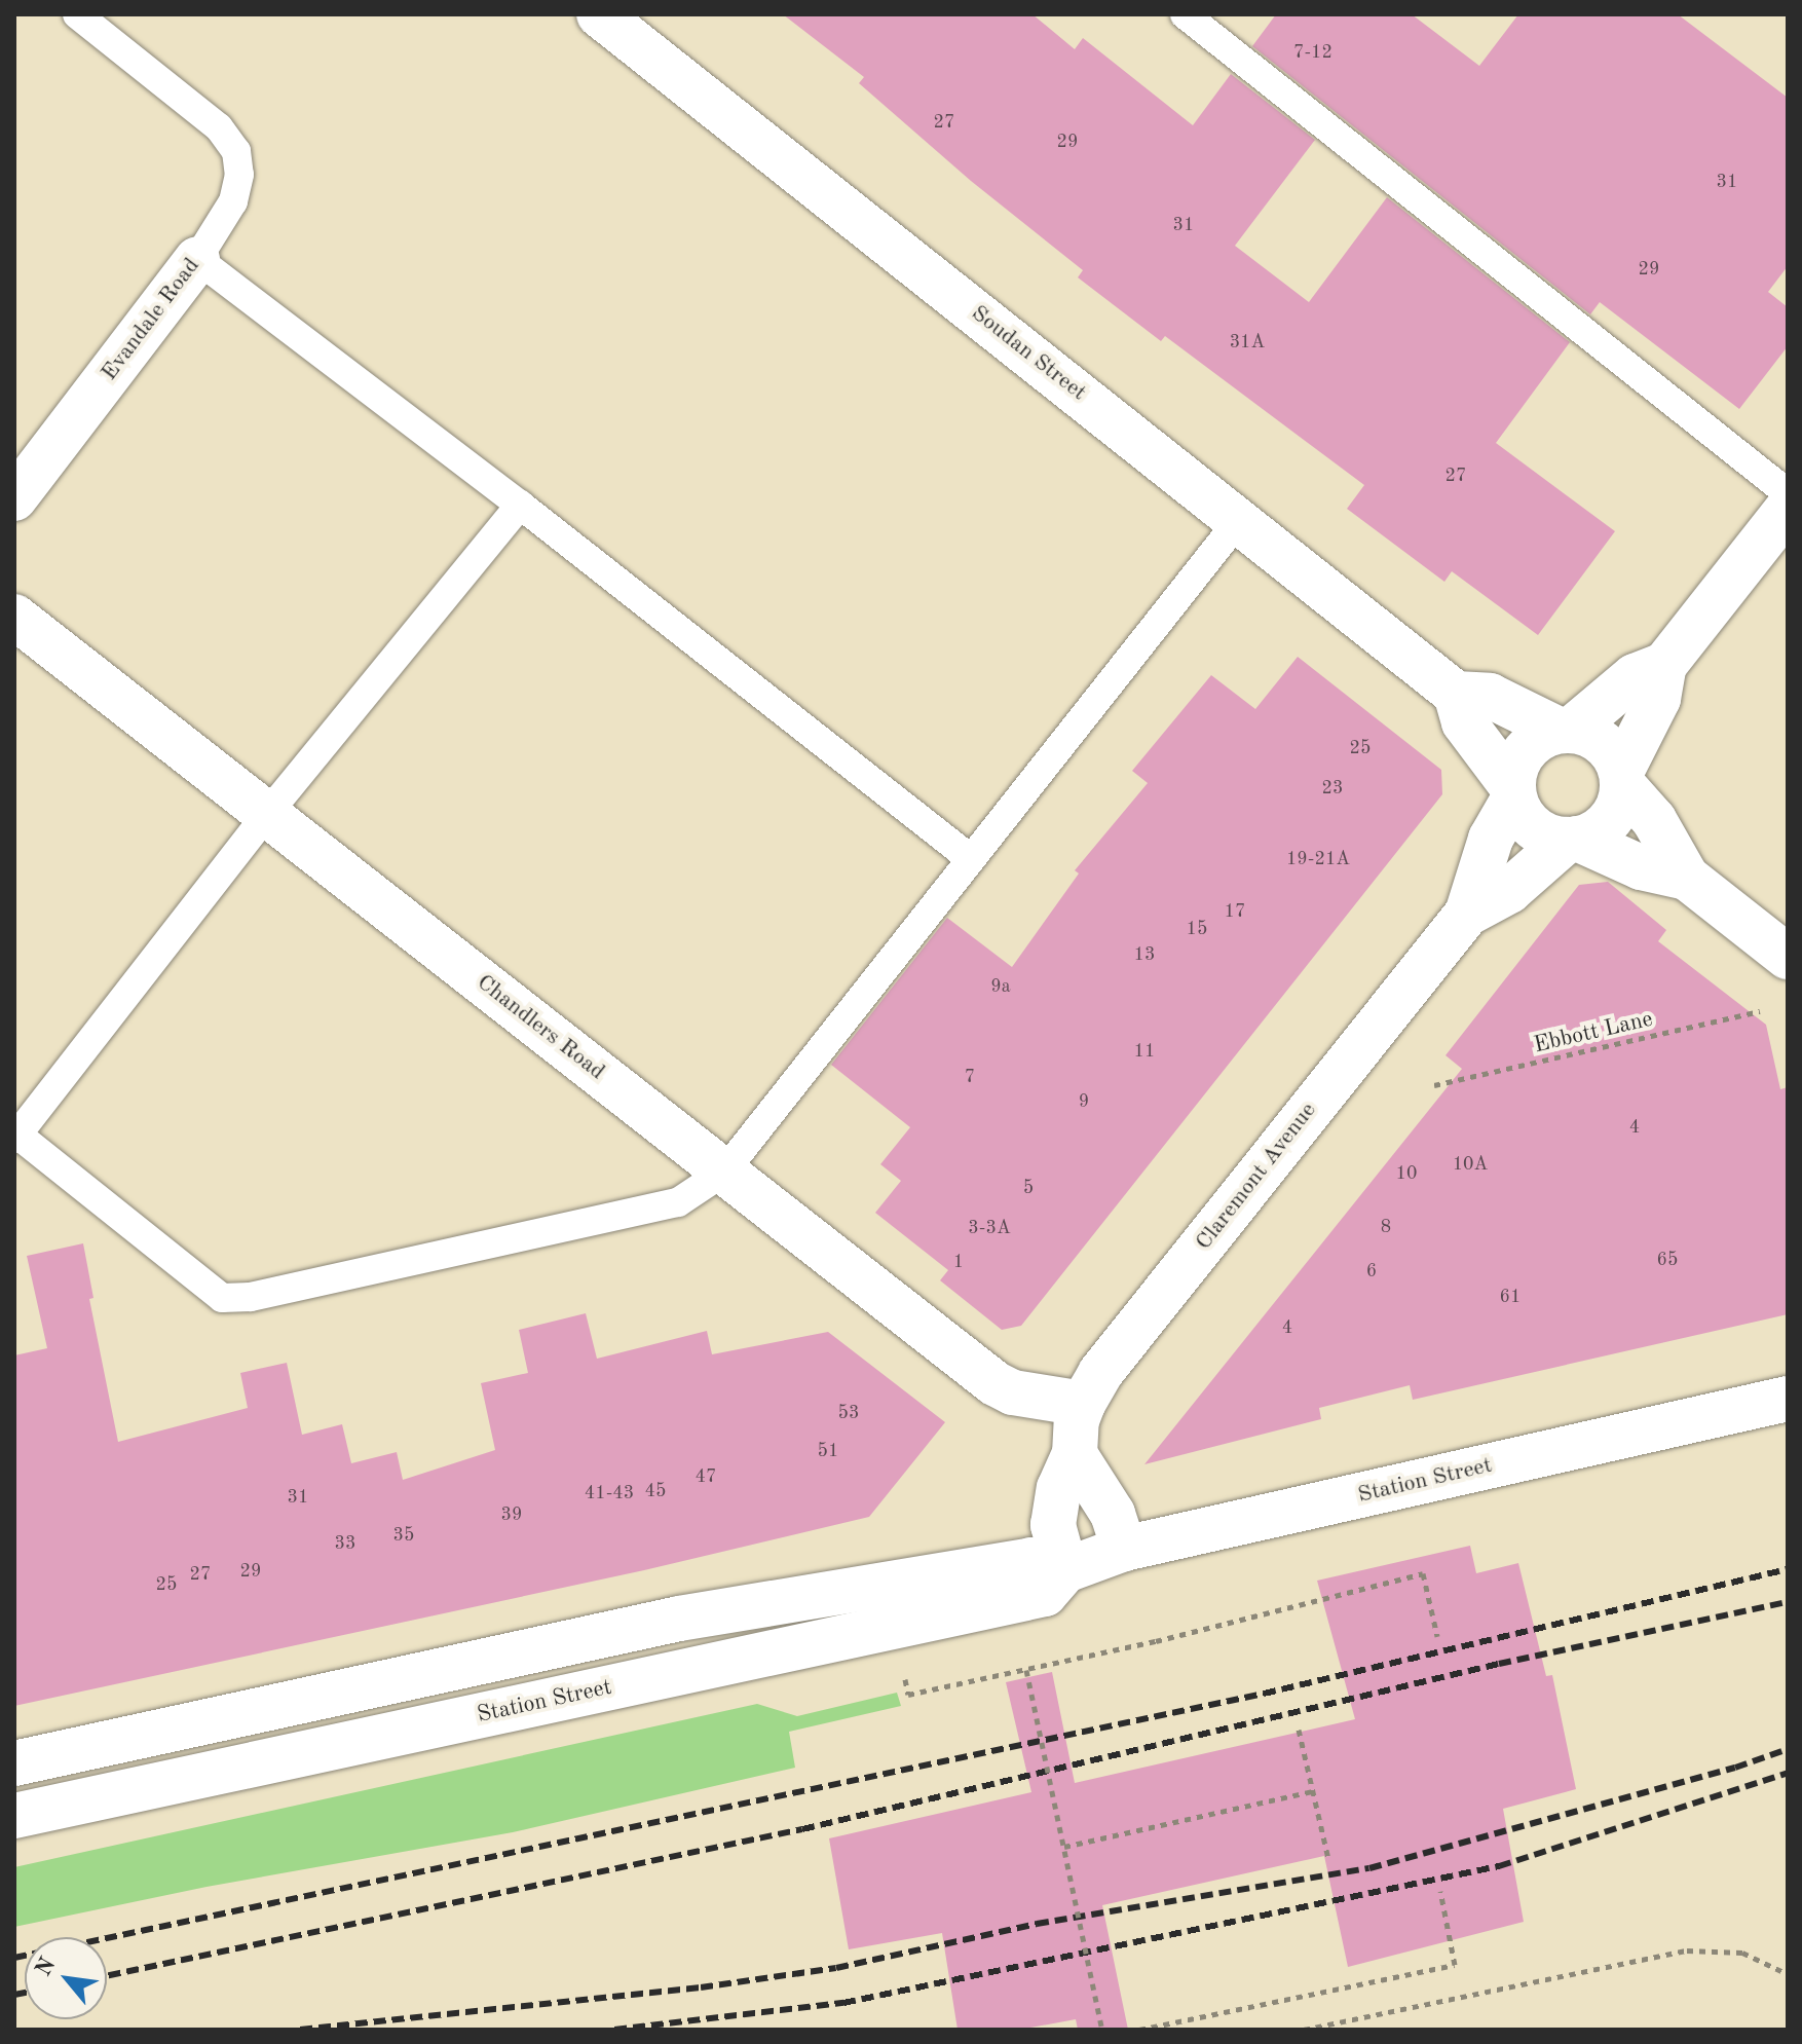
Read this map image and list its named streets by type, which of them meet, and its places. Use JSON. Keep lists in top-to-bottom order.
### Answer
{
  "streets": {
    "street": [
      "Evandale Road",
      "Soudan Street",
      "Chandlers Road",
      "Claremont Avenue",
      "Station Street"
    ],
    "path": ["Ebbott Lane"]
  },
  "crossings": [
    ["Soudan Street", "Claremont Avenue"],
    ["Chandlers Road", "Claremont Avenue"],
    ["Claremont Avenue", "Station Street"]
  ],
  "house_numbers": [
    "7-12",
    "27",
    "29",
    "31",
    "31",
    "29",
    "31A",
    "27",
    "25",
    "23",
    "19-21A",
    "17",
    "15",
    "13",
    "9a",
    "11",
    "7",
    "9",
    "4",
    "10A",
    "10",
    "5",
    "8",
    "3-3A",
    "65",
    "1",
    "6",
    "61",
    "4",
    "53",
    "51",
    "47",
    "45",
    "41-43",
    "31",
    "39",
    "35",
    "33",
    "29",
    "27",
    "25"
  ],
  "north": "top left"
}
